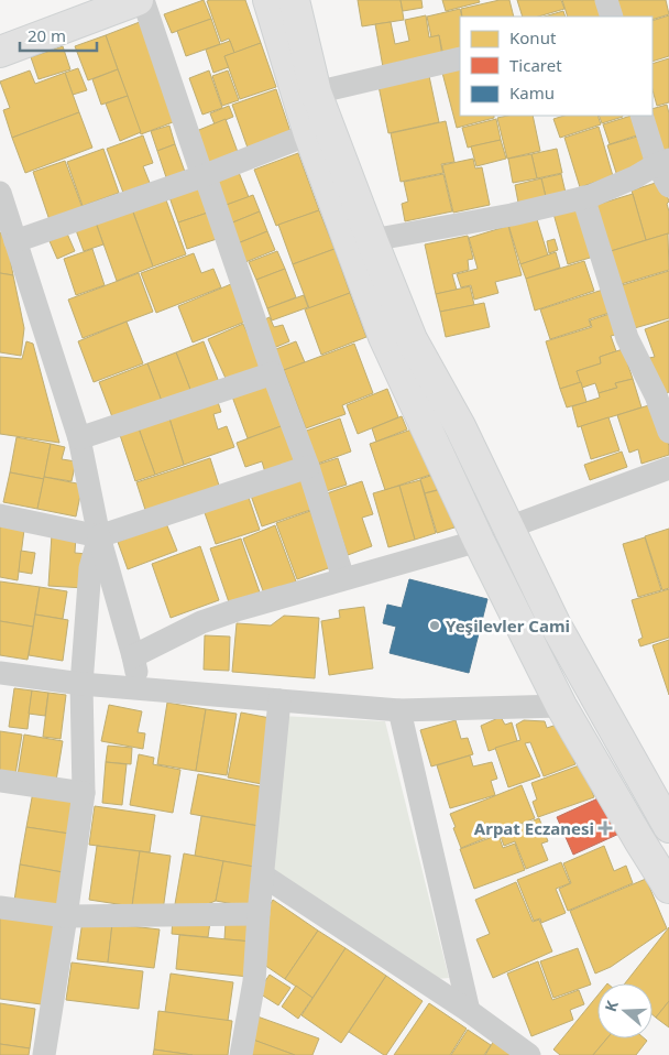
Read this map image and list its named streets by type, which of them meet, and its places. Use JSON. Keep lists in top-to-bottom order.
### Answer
{
  "places": {
    "other": ["Yeşilevler Cami"],
    "health": ["Arpat Eczanesi"]
  },
  "legend": ["Konut", "Ticaret", "Kamu"],
  "scale_bar": "20 m",
  "north": "left"
}
